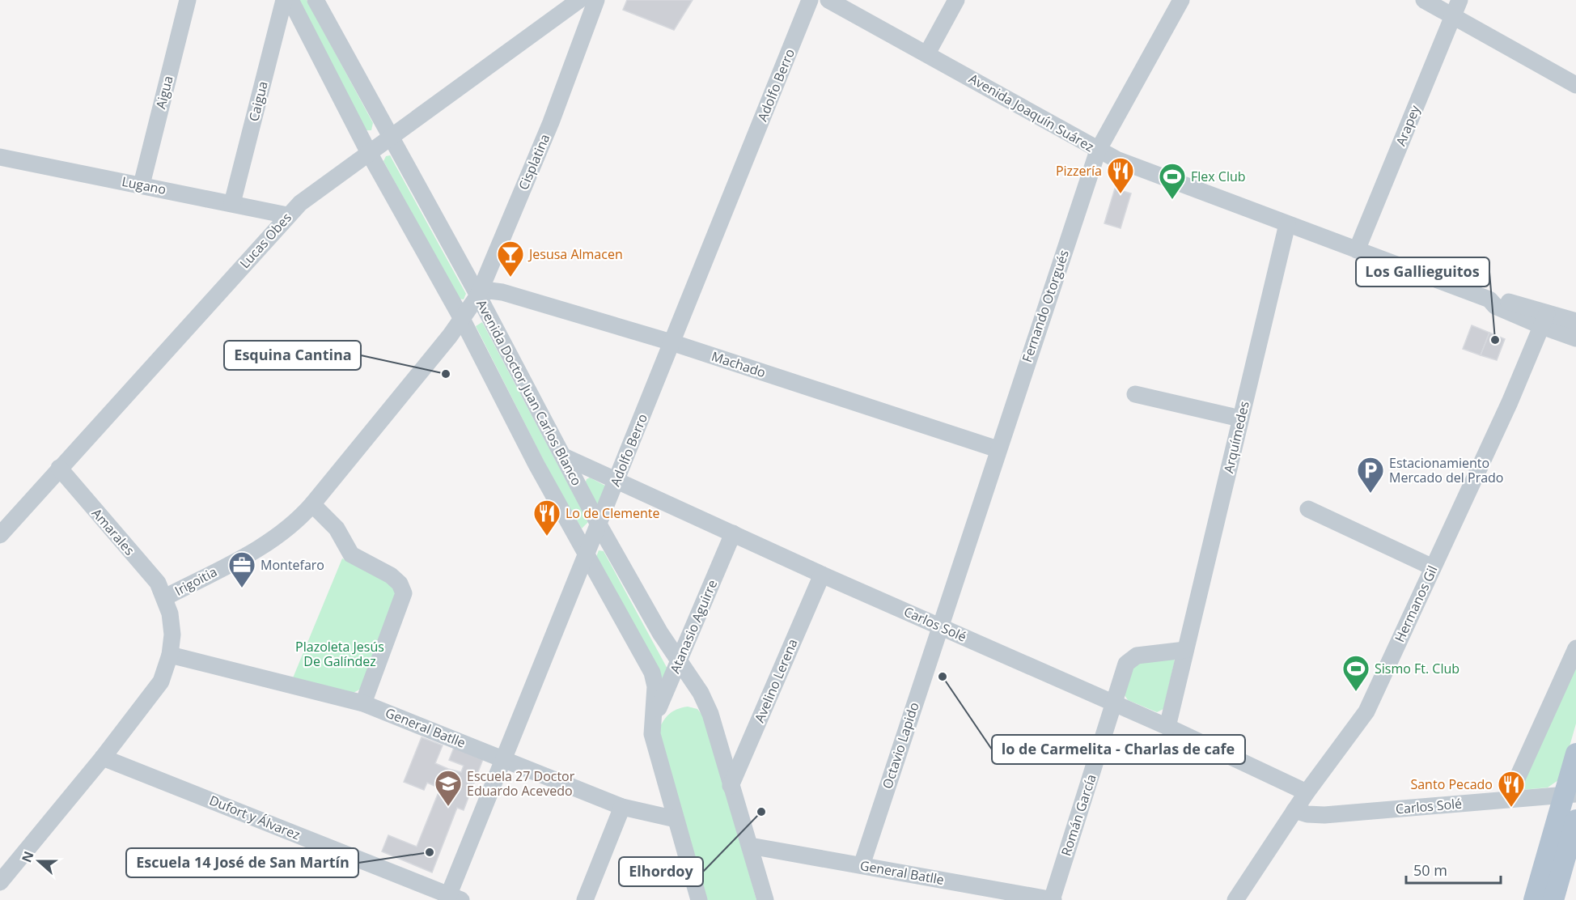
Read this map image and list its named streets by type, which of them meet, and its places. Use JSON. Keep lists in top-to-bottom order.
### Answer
{
  "streets": {
    "street": [
      "Adolfo Berro",
      "Aigua",
      "Caigua",
      "Avenida Joaquín Suárez",
      "Arapey",
      "Cisplatina",
      "Lugano",
      "Lucas Obes",
      "Fernando Otorgués",
      "Machado",
      "Avenida Doctor Juan Carlos Blanco",
      "Arquímedes",
      "Amarales",
      "Irigoitia",
      "Hermanos Gil",
      "Carlos Solé",
      "Atanasio Aguirre",
      "Avelino Lerena",
      "General Batlle",
      "Octavio Lapido",
      "Román García",
      "Dufort y Álvarez"
    ]
  },
  "crossings": [
    ["Adolfo Berro", "Machado"],
    ["Adolfo Berro", "Avenida Doctor Juan Carlos Blanco"],
    ["Adolfo Berro", "Carlos Solé"],
    ["Adolfo Berro", "General Batlle"],
    ["Adolfo Berro", "Dufort y Álvarez"],
    ["Aigua", "Lugano"],
    ["Caigua", "Lugano"],
    ["Avenida Joaquín Suárez", "Arapey"],
    ["Avenida Joaquín Suárez", "Fernando Otorgués"],
    ["Avenida Joaquín Suárez", "Arquímedes"],
    ["Avenida Joaquín Suárez", "Hermanos Gil"],
    ["Cisplatina", "Machado"],
    ["Cisplatina", "Avenida Doctor Juan Carlos Blanco"],
    ["Cisplatina", "Irigoitia"],
    ["Lugano", "Lucas Obes"],
    ["Lucas Obes", "Avenida Doctor Juan Carlos Blanco"],
    ["Lucas Obes", "Amarales"],
    ["Fernando Otorgués", "Machado"],
    ["Fernando Otorgués", "Carlos Solé"],
    ["Fernando Otorgués", "Octavio Lapido"],
    ["Machado", "Avenida Doctor Juan Carlos Blanco"],
    ["Avenida Doctor Juan Carlos Blanco", "Irigoitia"],
    ["Avenida Doctor Juan Carlos Blanco", "Carlos Solé"],
    ["Avenida Doctor Juan Carlos Blanco", "Atanasio Aguirre"],
    ["Avenida Doctor Juan Carlos Blanco", "Avelino Lerena"],
    ["Avenida Doctor Juan Carlos Blanco", "General Batlle"],
    ["Arquímedes", "Carlos Solé"],
    ["Amarales", "Irigoitia"],
    ["Irigoitia", "General Batlle"],
    ["Irigoitia", "Dufort y Álvarez"],
    ["Hermanos Gil", "Carlos Solé"],
    ["Carlos Solé", "Atanasio Aguirre"],
    ["Carlos Solé", "Avelino Lerena"],
    ["Carlos Solé", "Octavio Lapido"],
    ["Carlos Solé", "Román García"],
    ["General Batlle", "Octavio Lapido"],
    ["General Batlle", "Román García"]
  ],
  "parks": ["Plazoleta Jesús De Galíndez"],
  "places": {
    "restaurant": ["Pizzería", "Lo de Clemente", "Santo Pecado"],
    "sports": ["Flex Club", "Sismo Ft. Club"],
    "bar": ["Jesusa Almacen"],
    "other": [
      "Los Gallieguitos",
      "Esquina Cantina",
      "lo de Carmelita - Charlas de cafe",
      "Elhordoy",
      "Escuela 14 José de San Martín"
    ],
    "parking": ["Estacionamiento Mercado del Prado"],
    "office": ["Montefaro"],
    "school or university": ["Escuela 27 Doctor Eduardo Acevedo"]
  },
  "scale_bar": "50 m",
  "north": "left"
}
